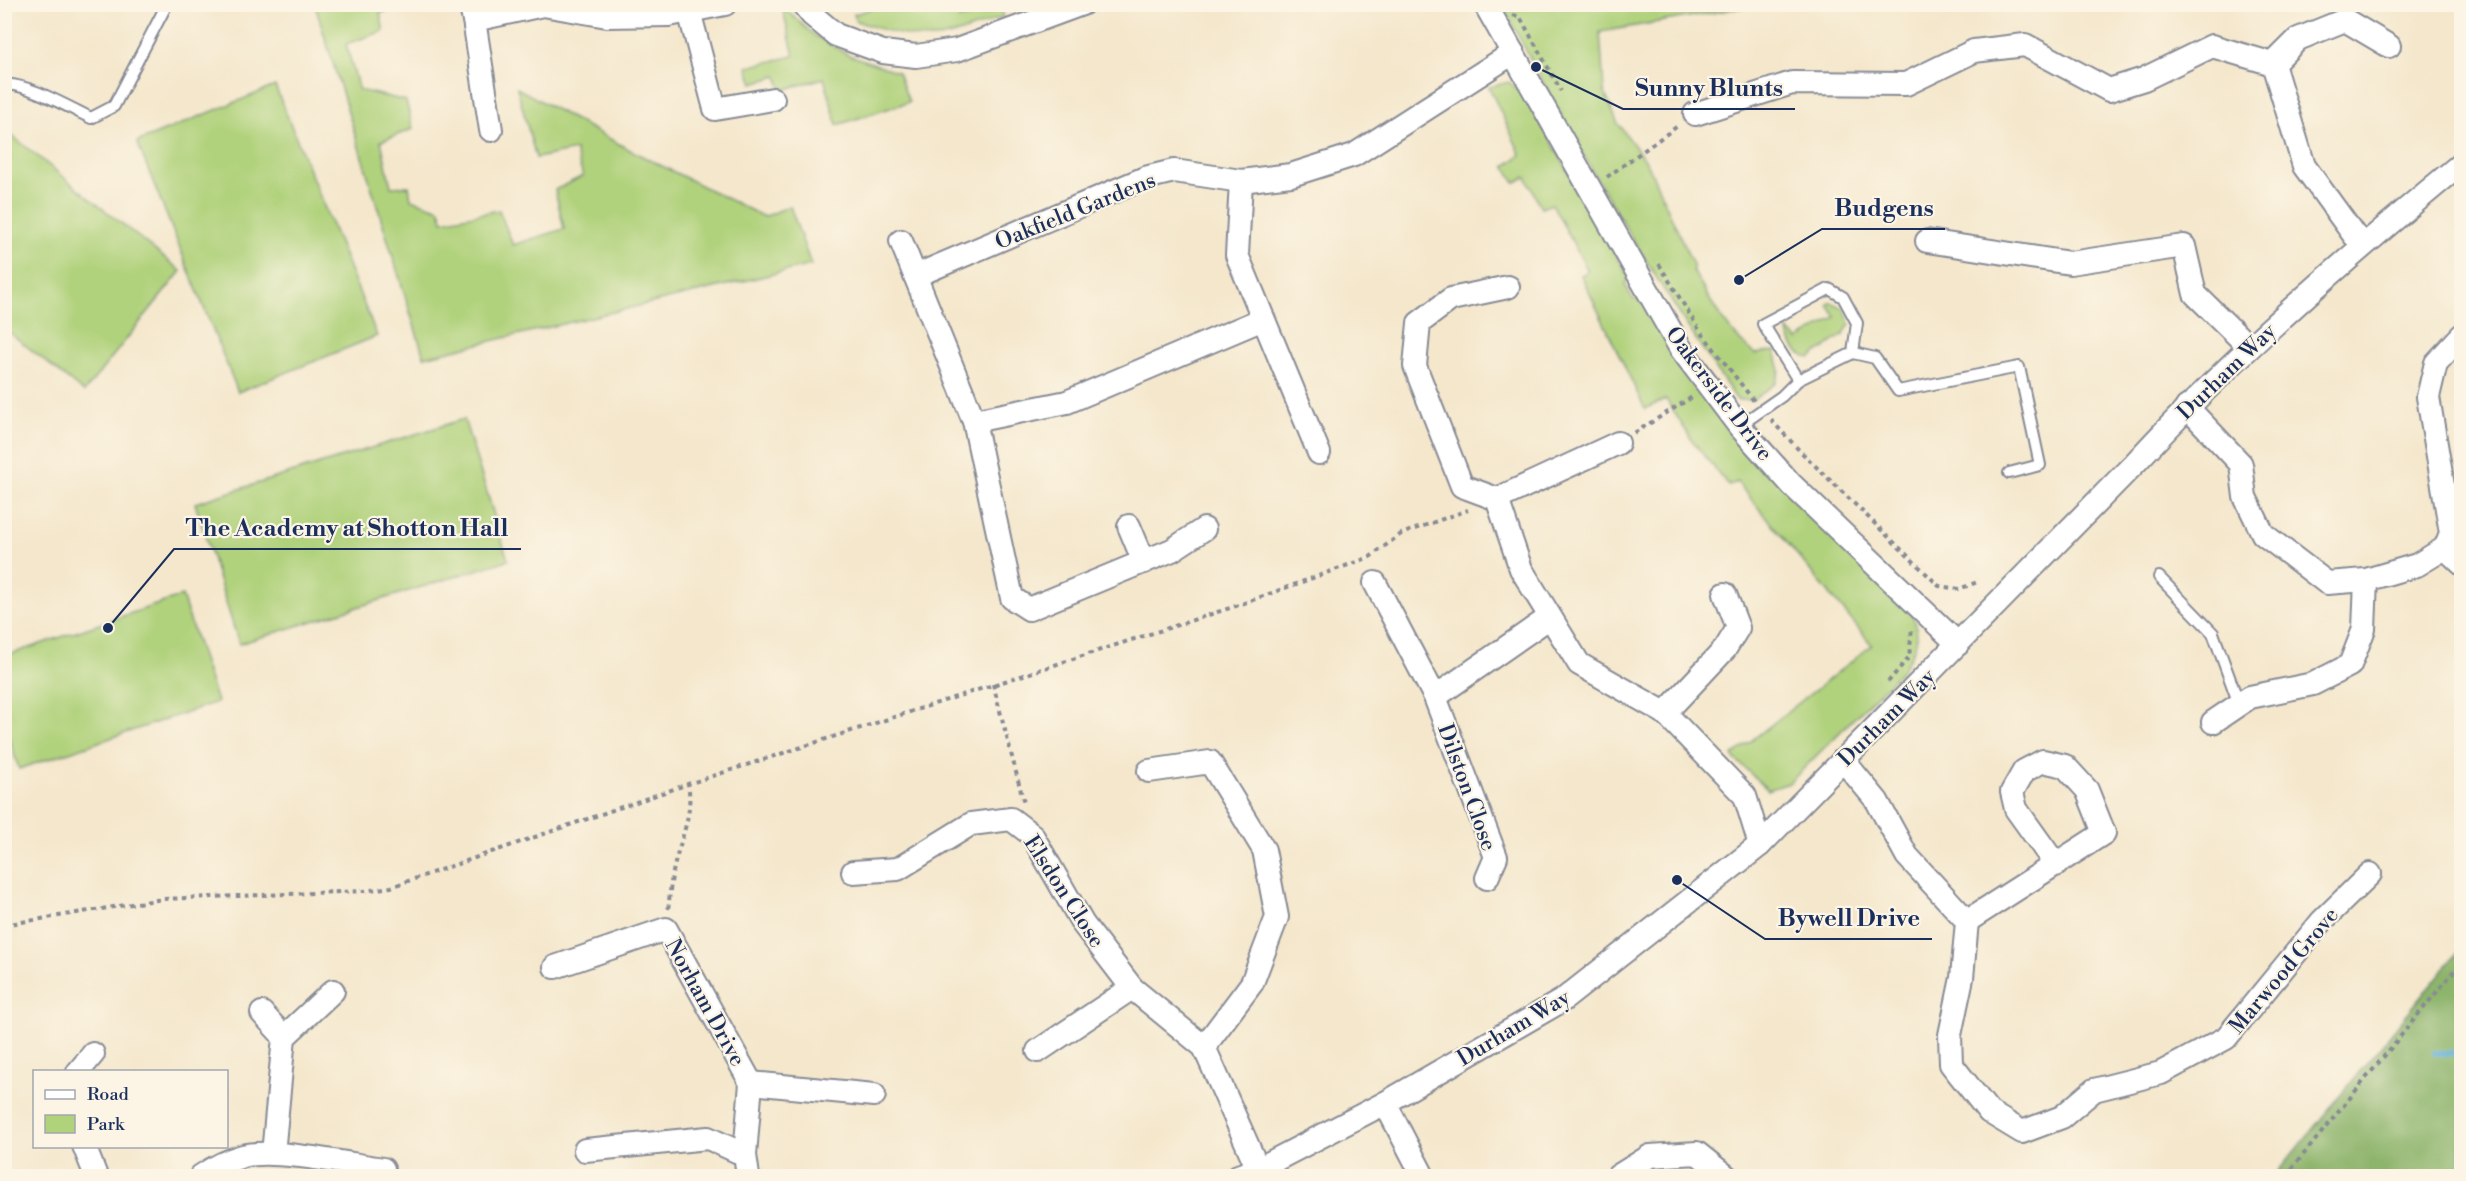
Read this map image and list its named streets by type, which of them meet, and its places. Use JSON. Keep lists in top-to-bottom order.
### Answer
{
  "streets": {
    "street": [
      "Oakfield Gardens",
      "Durham Way",
      "Oakerside Drive",
      "Dilston Close",
      "Elsdon Close",
      "Marwood Grove",
      "Norham Drive"
    ]
  },
  "crossings": [
    ["Oakfield Gardens", "Oakerside Drive"],
    ["Durham Way", "Oakerside Drive"],
    ["Durham Way", "Elsdon Close"]
  ],
  "places": [
    "Sunny Blunts",
    "Budgens",
    "The Academy at Shotton Hall",
    "Bywell Drive"
  ],
  "legend": ["Road", "Park"]
}
